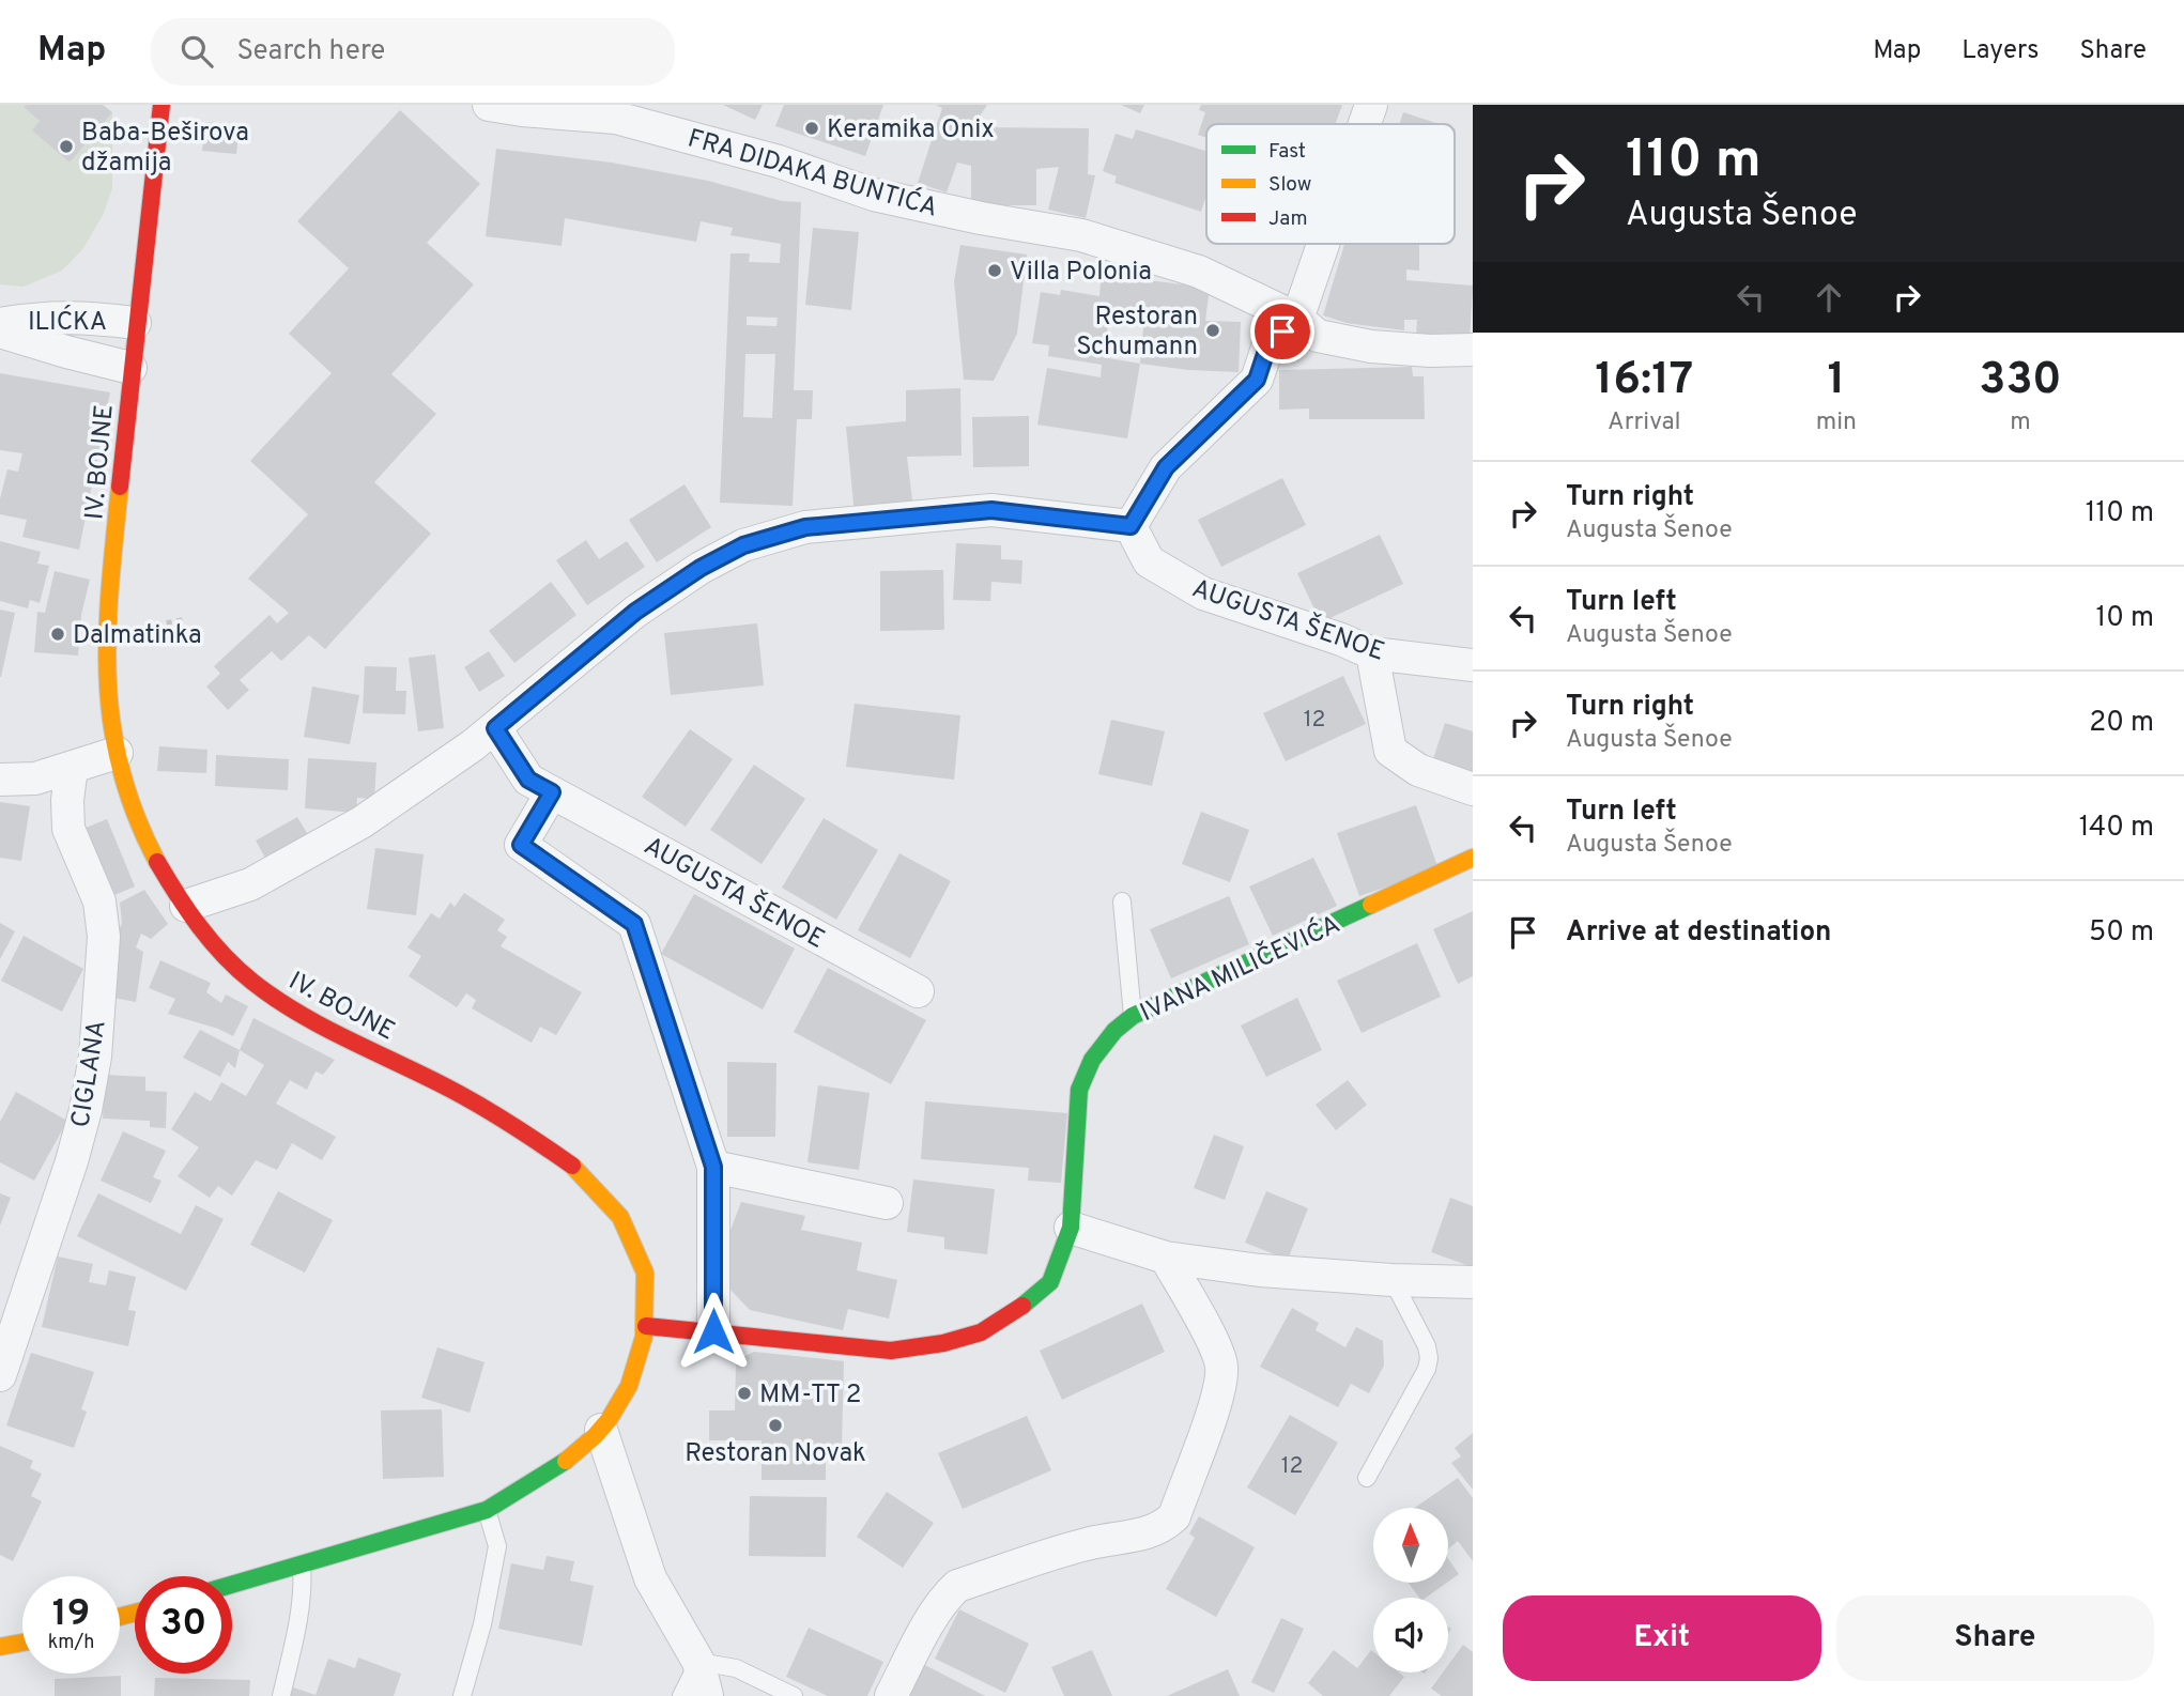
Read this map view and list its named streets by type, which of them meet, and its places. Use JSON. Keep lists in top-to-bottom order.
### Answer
{
  "streets": {
    "main road": ["IV. BOJNE", "IVANA MILIČEVIĆA"],
    "street": [
      "FRA DIDAKA BUNTIĆA",
      "ILIĆKA",
      "AUGUSTA ŠENOE",
      "CIGLANA"
    ]
  },
  "crossings": [
    ["ILIĆKA", "IV. BOJNE"],
    ["IV. BOJNE", "IVANA MILIČEVIĆA"]
  ],
  "places": [
    "Keramika Onix",
    "Baba-Beširova džamija",
    "Villa Polonia",
    "Restoran Schumann",
    "Dalmatinka",
    "MM-TT 2",
    "Restoran Novak"
  ],
  "house_numbers": ["12", "12"],
  "legend": ["Fast", "Slow", "Jam"],
  "north": "top",
  "page": {
    "header": "Map",
    "search": "Search here",
    "nav": ["Map", "Layers", "Share"],
    "turn": ["110 m", "Augusta Šenoe"],
    "eta": [
      "16:17",
      "Arrival",
      "1",
      "min",
      "330",
      "m"
    ],
    "list": [
      {
        "name": "Turn right",
        "note": "Augusta Šenoe",
        "value": "110 m"
      },
      {
        "name": "Turn left",
        "note": "Augusta Šenoe",
        "value": "10 m"
      },
      {
        "name": "Turn right",
        "note": "Augusta Šenoe",
        "value": "20 m"
      },
      {
        "name": "Turn left",
        "note": "Augusta Šenoe",
        "value": "140 m"
      },
      {
        "name": "Arrive at destination",
        "value": "50 m"
      }
    ],
    "speed": "19 km/h",
    "limit": "30",
    "buttons": ["Exit", "Share"]
  }
}
